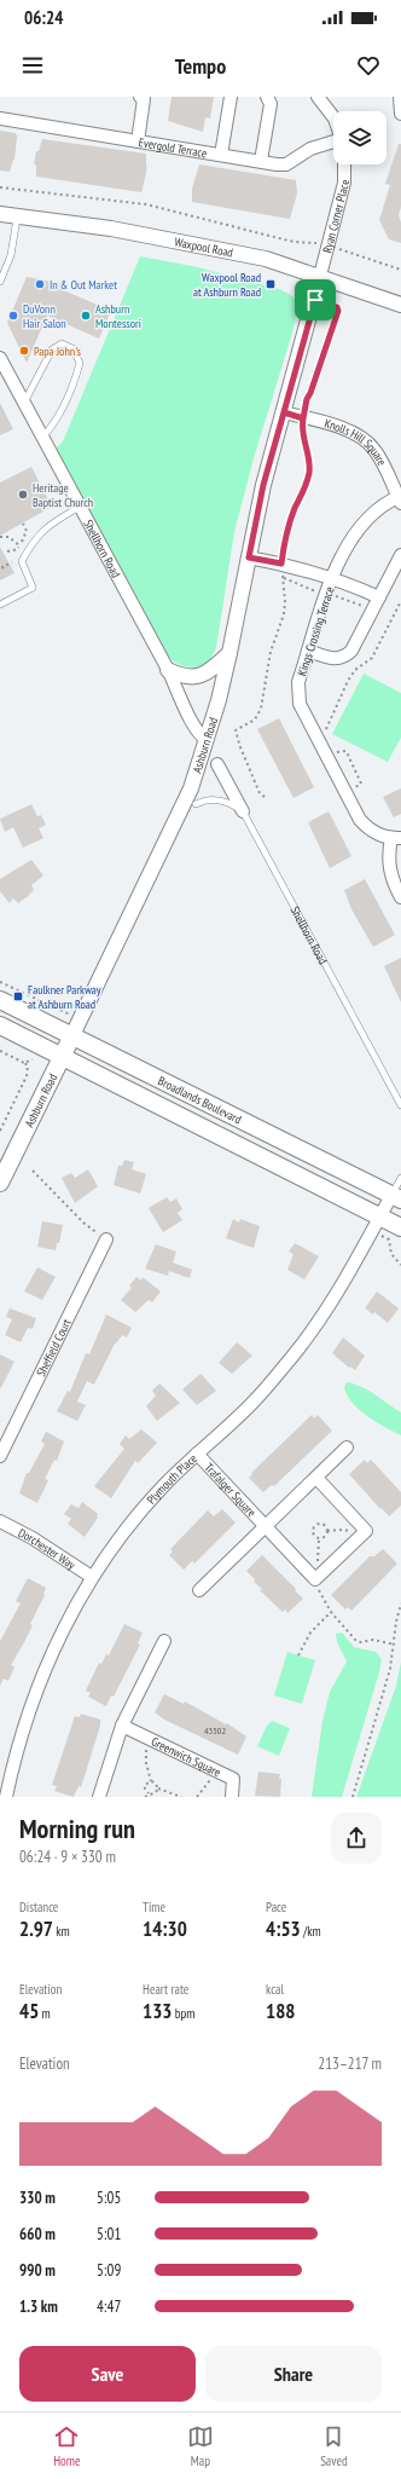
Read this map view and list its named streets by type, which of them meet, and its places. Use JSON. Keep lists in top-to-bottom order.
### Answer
{
  "streets": {
    "main road": ["Ashburn Road", "Broadlands Boulevard"],
    "street": [
      "Evergold Terrace",
      "Ryan Corner Place",
      "Waxpool Road",
      "Knolls Hill Square",
      "Shellhorn Road",
      "Kings Crossing Terrace",
      "Sheffield Court",
      "Plymouth Place",
      "Trafalger Square",
      "Dorchester Way",
      "Greenwich Square"
    ]
  },
  "crossings": [
    ["Ryan Corner Place", "Waxpool Road"],
    ["Ryan Corner Place", "Ashburn Road"],
    ["Waxpool Road", "Ashburn Road"],
    ["Knolls Hill Square", "Kings Crossing Terrace"],
    ["Knolls Hill Square", "Ashburn Road"],
    ["Shellhorn Road", "Ashburn Road"],
    ["Ashburn Road", "Broadlands Boulevard"],
    ["Broadlands Boulevard", "Plymouth Place"],
    ["Plymouth Place", "Trafalger Square"],
    ["Plymouth Place", "Dorchester Way"]
  ],
  "places": {
    "other": [
      "In & Out Market",
      "DuVonn Hair Salon",
      "Ashburn Montessori",
      "Papa John's",
      "Heritage Baptist Church"
    ],
    "transit": ["Waxpool Road at Ashburn Road", "Faulkner Parkway at Ashburn Road"]
  },
  "house_numbers": ["43502"],
  "page": {
    "status": "06:24",
    "header": "Tempo",
    "heading": ["Morning run", "06:24 · 9 × 330 m"],
    "stats": [
      ["Distance", "2.97 km"],
      ["Time", "14:30"],
      ["Pace", "4:53 /km"],
      ["Elevation", "45 m"],
      ["Heart rate", "133 bpm"],
      ["kcal", "188"]
    ],
    "chart": ["Elevation", "213–217 m"],
    "list": [
      {
        "name": "330 m",
        "note": "5:05"
      },
      {
        "name": "660 m",
        "note": "5:01"
      },
      {
        "name": "990 m",
        "note": "5:09"
      },
      {
        "name": "1.3 km",
        "note": "4:47"
      }
    ],
    "buttons": ["Save", "Share"],
    "tabs": ["Home", "Map", "Saved"]
  }
}
